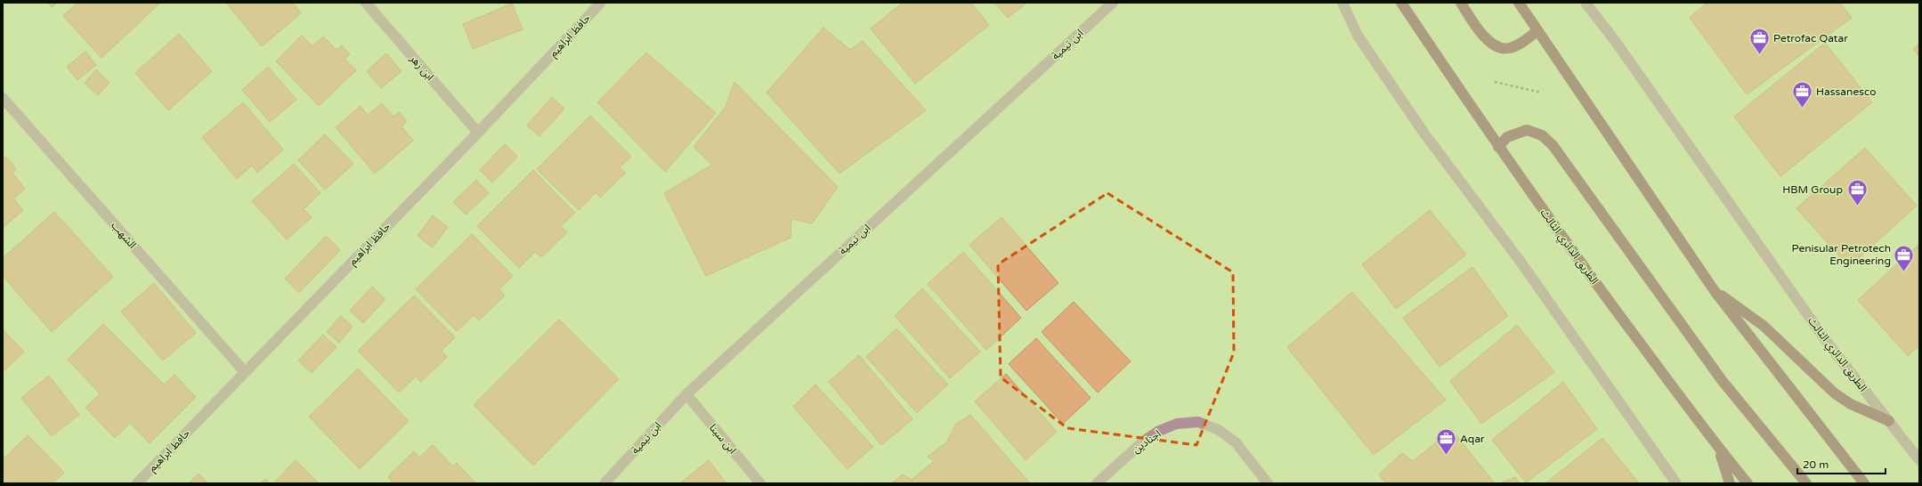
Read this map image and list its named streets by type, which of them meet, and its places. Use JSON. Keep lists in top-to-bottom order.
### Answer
{
  "streets": {
    "highway": ["الطريق الدائري الثالث"],
    "street": [
      "حافظ ابراهيم",
      "ابن تيمية",
      "ابن زهر",
      "الشهب",
      "ابن سينا",
      "اجنادين"
    ]
  },
  "crossings": [
    ["حافظ ابراهيم", "ابن زهر"],
    ["حافظ ابراهيم", "الشهب"],
    ["ابن تيمية", "ابن سينا"]
  ],
  "places": {
    "office": [
      "Petrofac Qatar",
      "Hassanesco",
      "HBM Group",
      "Penisular Petrotech Engineering",
      "Aqar"
    ]
  },
  "scale_bar": "20 m"
}
